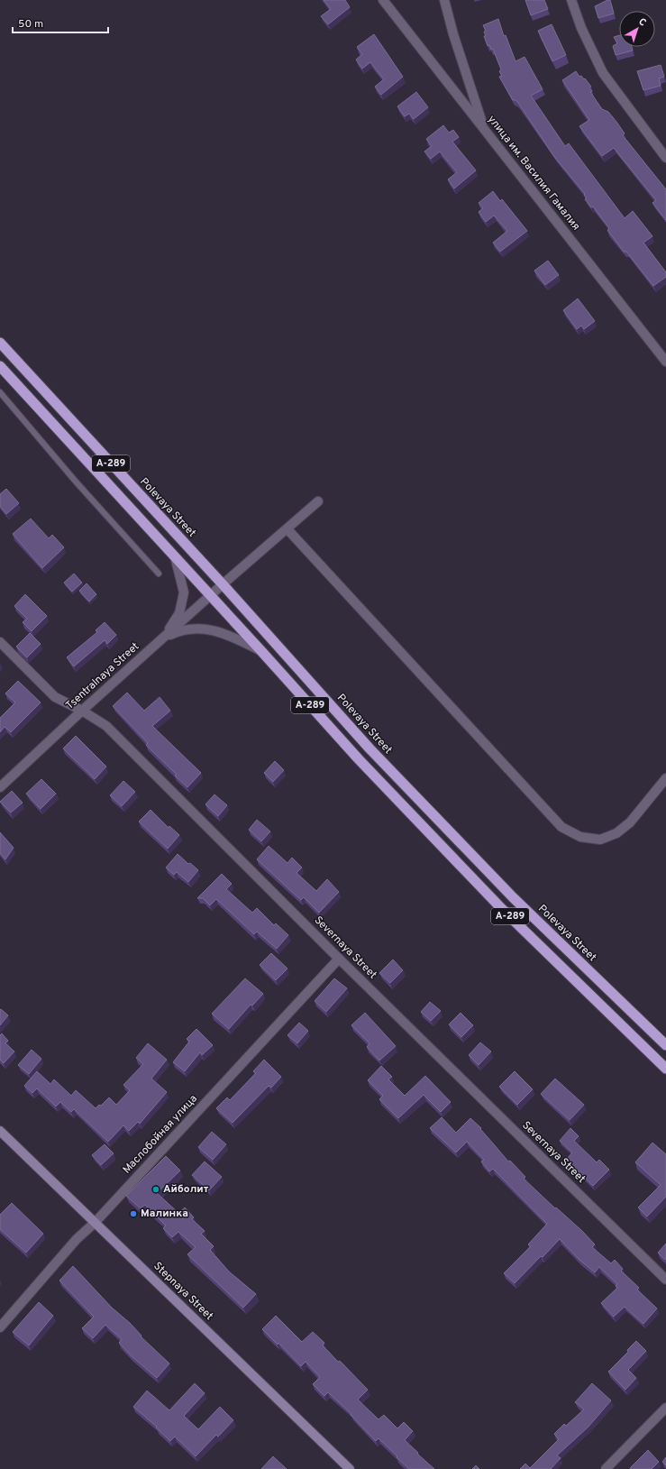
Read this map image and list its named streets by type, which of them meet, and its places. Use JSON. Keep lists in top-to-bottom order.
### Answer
{
  "streets": {
    "highway": ["А-289", "Polevaya Street"],
    "main road": ["Stepnaya Street"],
    "street": [
      "улица им. Василия Гамалия",
      "Tsentralnaya Street",
      "Severnaya Street",
      "Маслобойная улица"
    ]
  },
  "crossings": [
    ["А-289", "Tsentralnaya Street"],
    ["Polevaya Street", "Tsentralnaya Street"],
    ["Tsentralnaya Street", "Severnaya Street"],
    ["Severnaya Street", "Маслобойная улица"],
    ["Маслобойная улица", "Stepnaya Street"]
  ],
  "places": ["Айболит", "Малинка"],
  "scale_bar": "50 m",
  "north": "top right"
}
